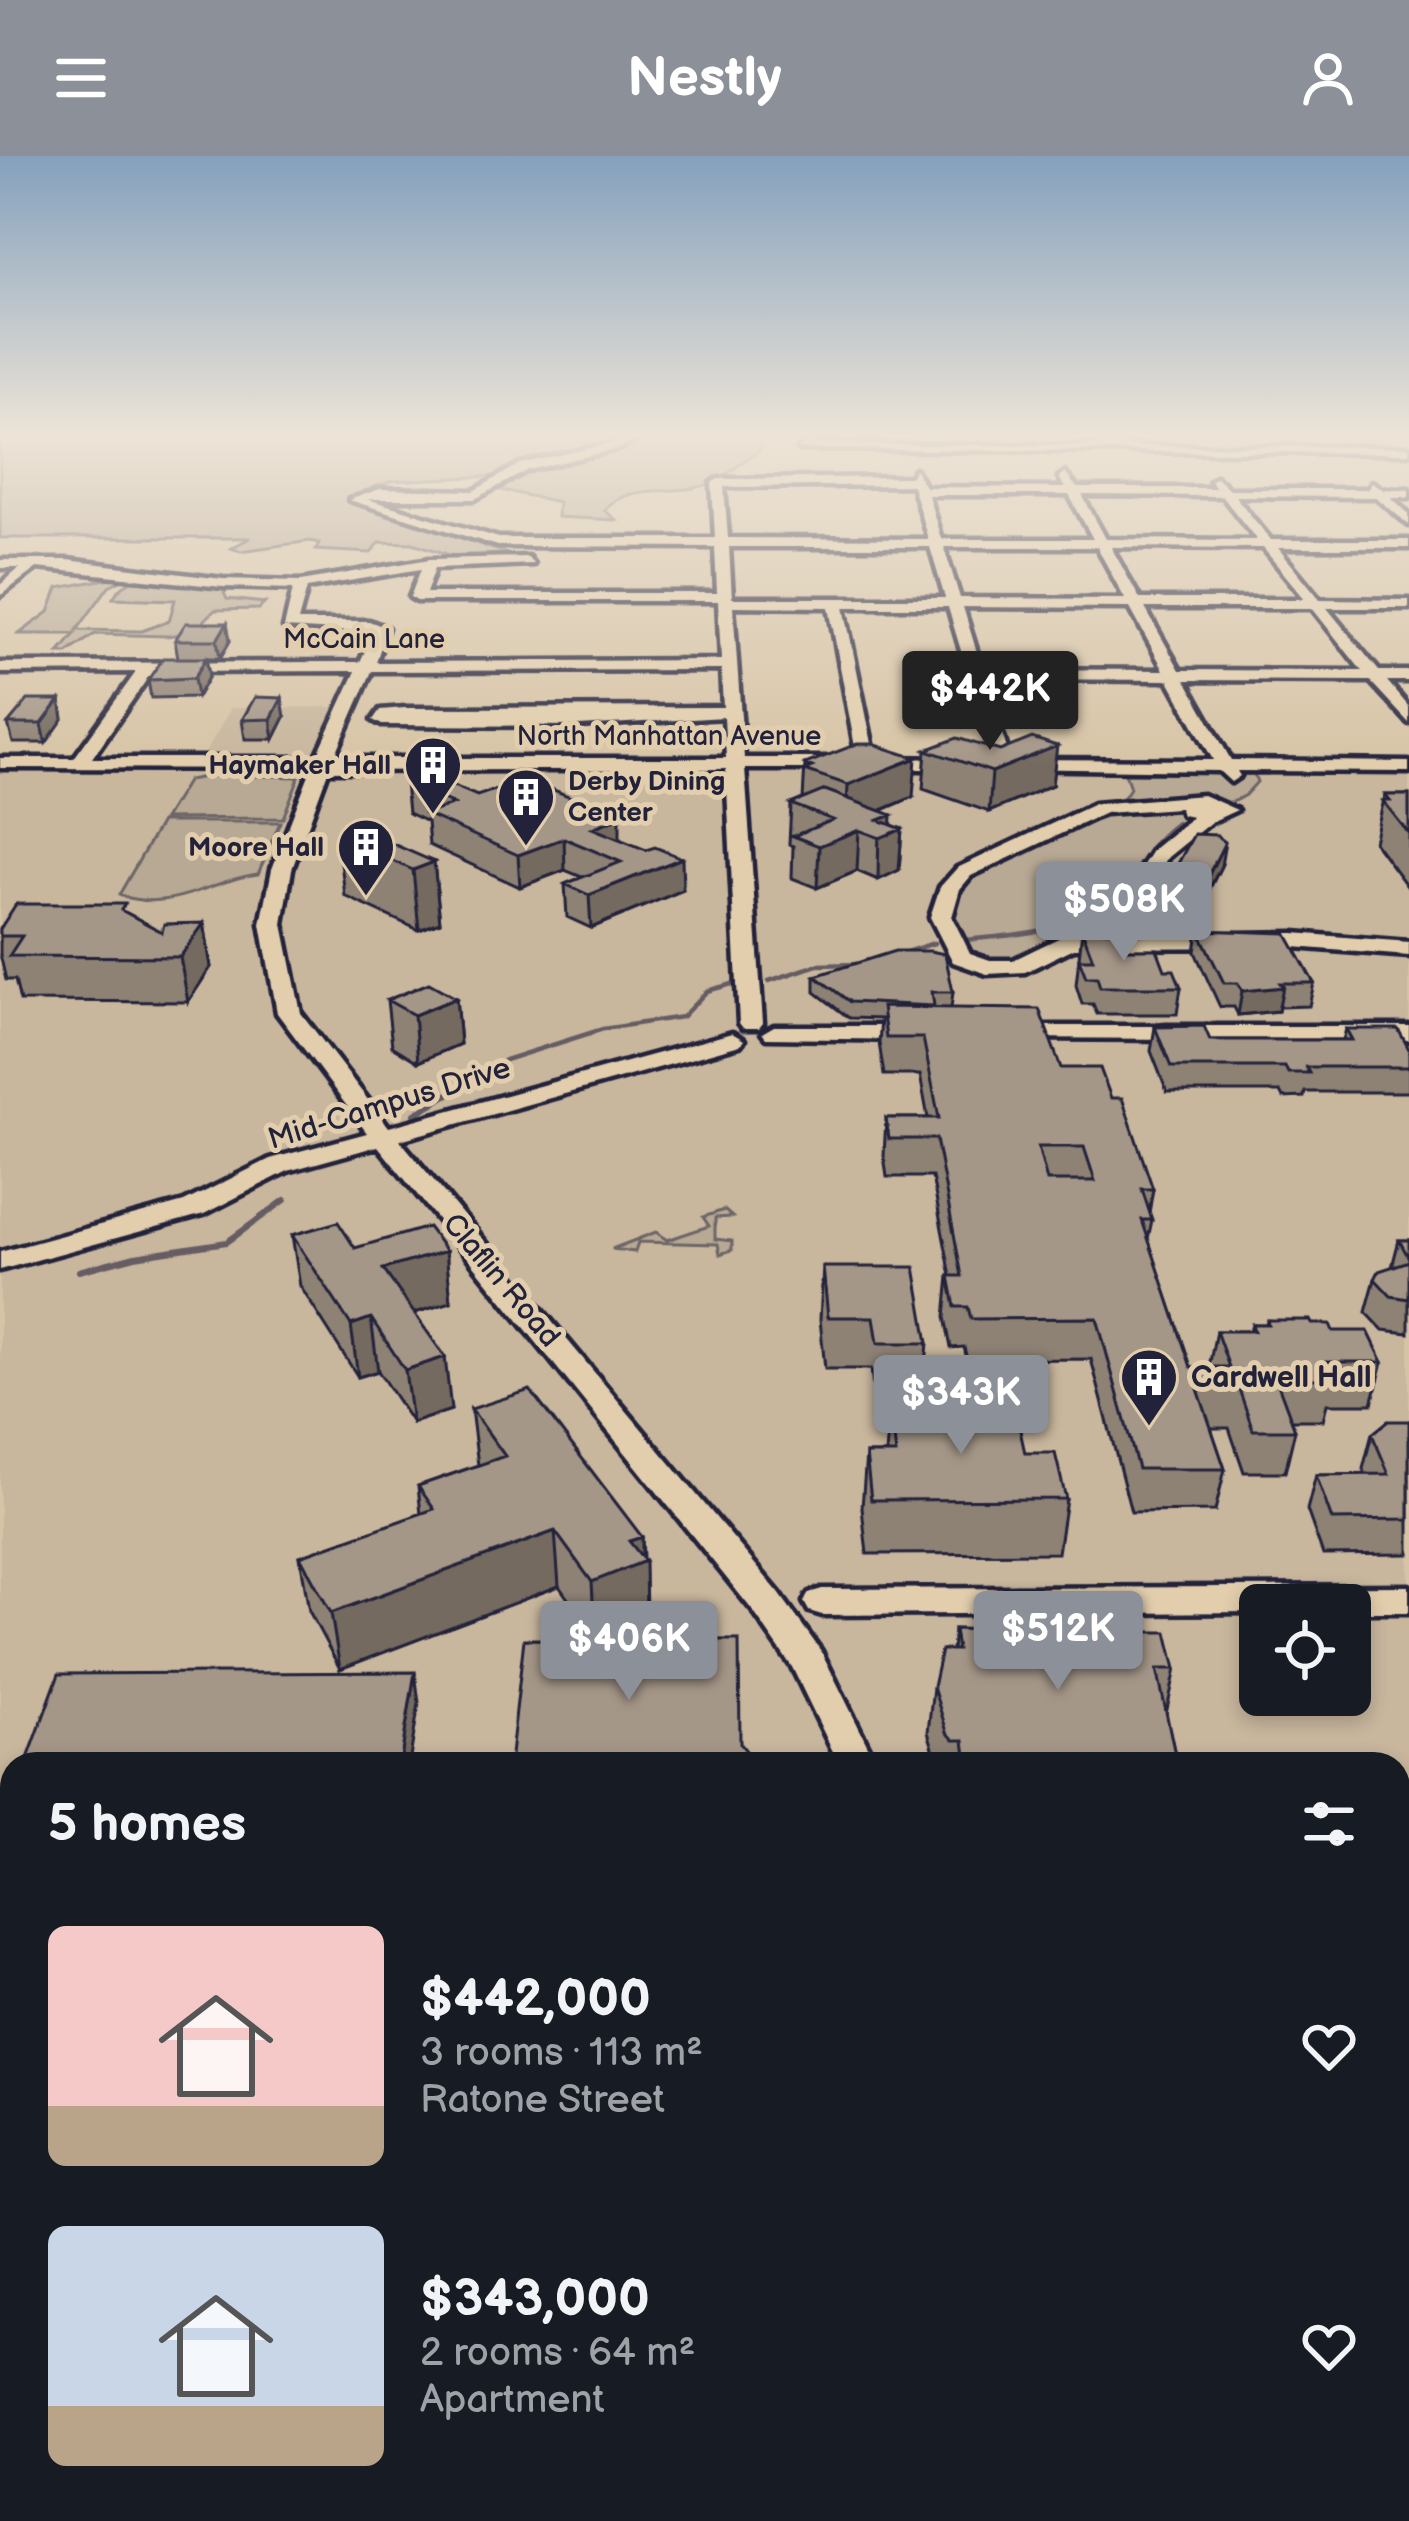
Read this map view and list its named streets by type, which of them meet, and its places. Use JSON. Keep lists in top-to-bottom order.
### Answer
{
  "streets": {
    "street": [
      "McCain Lane",
      "North Manhattan Avenue",
      "Mid-Campus Drive",
      "Claflin Road"
    ]
  },
  "crossings": [
    ["McCain Lane", "Claflin Road"],
    ["North Manhattan Avenue", "Claflin Road"],
    ["Mid-Campus Drive", "Claflin Road"]
  ],
  "places": {
    "building": [
      "Haymaker Hall",
      "Derby Dining Center",
      "Moore Hall",
      "Cardwell Hall"
    ]
  },
  "page": {
    "header": "Nestly",
    "price": [
      "$442K",
      "$508K",
      "$343K",
      "$512K",
      "$406K"
    ],
    "heading": "5 homes",
    "list": [
      {
        "name": "$442,000",
        "note": "3 rooms · 113 m² · Ratone Street"
      },
      {
        "name": "$343,000",
        "note": "2 rooms · 64 m² · Apartment"
      }
    ]
  }
}
